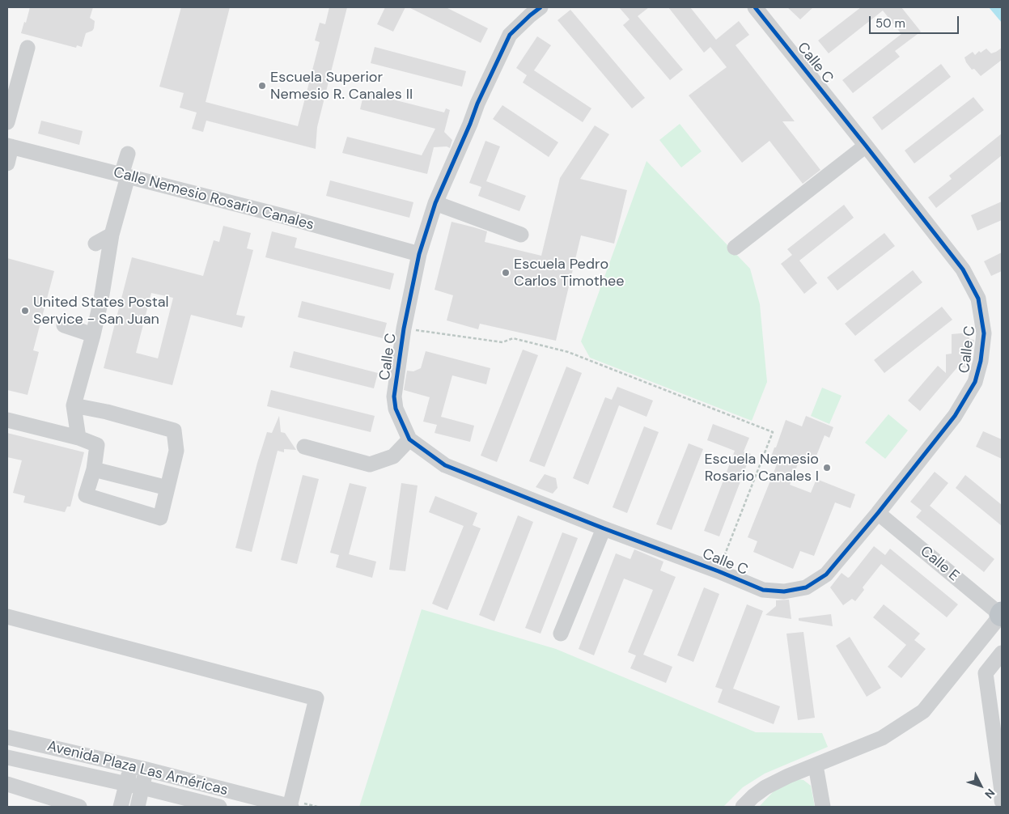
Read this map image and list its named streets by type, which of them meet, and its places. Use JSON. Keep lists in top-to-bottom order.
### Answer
{
  "streets": {
    "street": [
      "Calle C",
      "Calle Nemesio Rosario Canales",
      "Calle E",
      "Avenida Plaza Las Américas"
    ]
  },
  "crossings": [
    ["Calle C", "Calle Nemesio Rosario Canales"],
    ["Calle C", "Calle E"]
  ],
  "places": [
    "Escuela Superior Nemesio R. Canales II",
    "Escuela Pedro Carlos Timothee",
    "United States Postal Service - San Juan",
    "Escuela Nemesio Rosario Canales I"
  ],
  "scale_bar": "50 m",
  "north": "bottom right"
}
